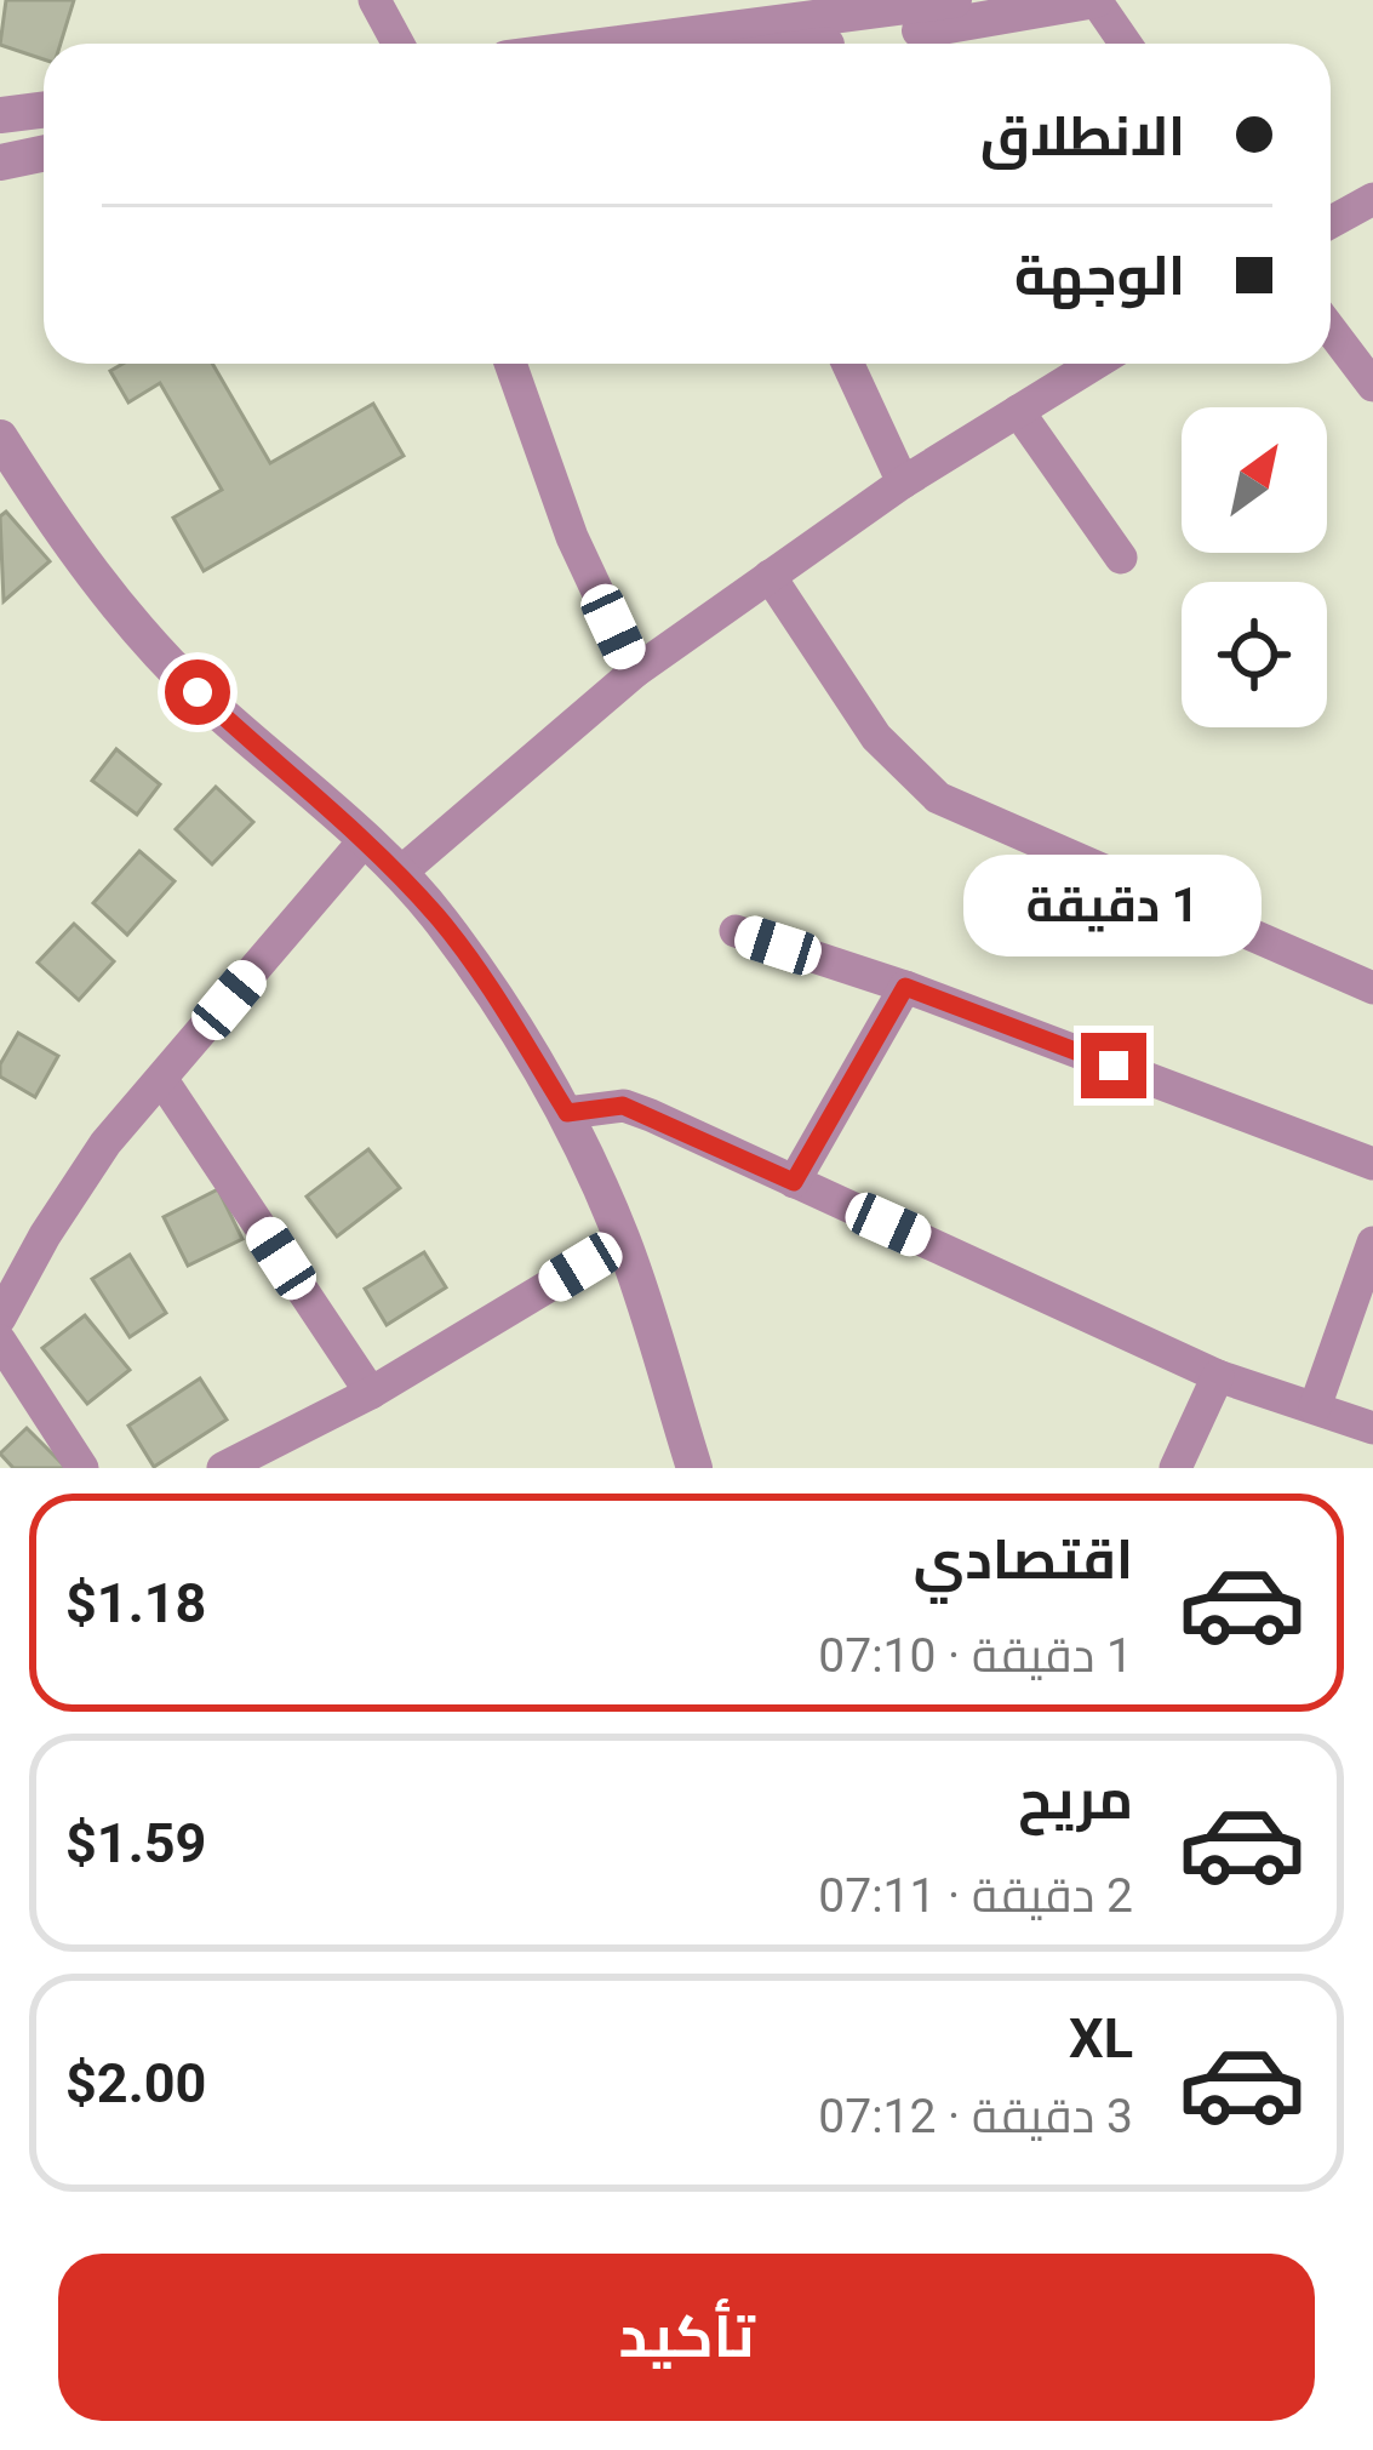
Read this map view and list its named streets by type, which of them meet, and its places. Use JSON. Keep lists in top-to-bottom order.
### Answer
{
  "north": "top right",
  "page": {
    "banner": ["الانطلاق", "الوجهة"],
    "bubble": "1 دقيقة",
    "list": [
      {
        "name": "اقتصادي",
        "note": "1 دقيقة · 07:10",
        "value": "$1.18"
      },
      {
        "name": "مريح",
        "note": "2 دقيقة · 07:11",
        "value": "$1.59"
      },
      {
        "name": "XL",
        "note": "3 دقيقة · 07:12",
        "value": "$2.00"
      }
    ],
    "buttons": "تأكيد"
  }
}
